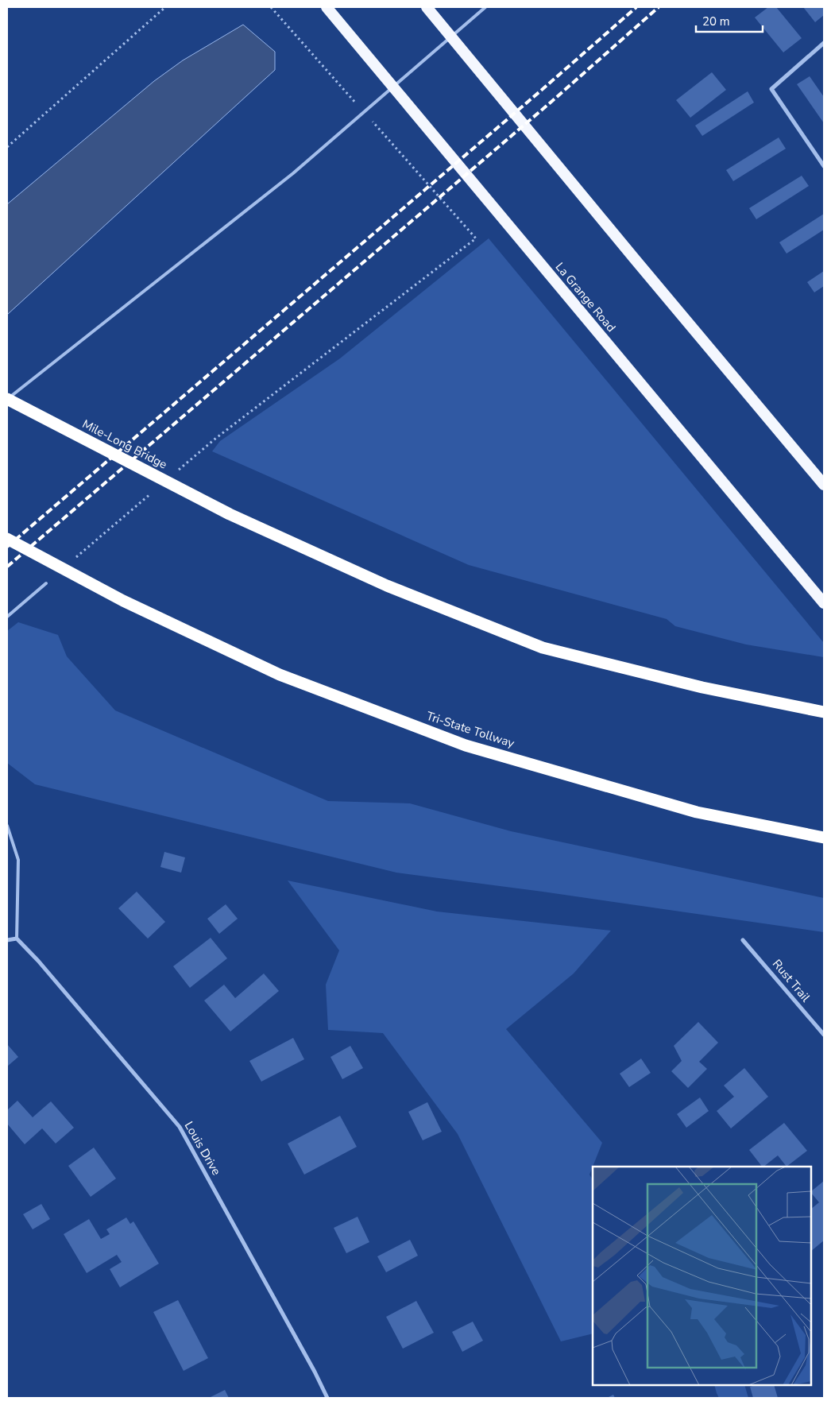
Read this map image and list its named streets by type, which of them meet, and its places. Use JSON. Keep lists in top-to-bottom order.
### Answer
{
  "streets": {
    "highway": ["La Grange Road", "Mile-Long Bridge", "Tri-State Tollway"],
    "street": ["Rust Trail", "Louis Drive"]
  },
  "scale_bar": "20 m"
}
